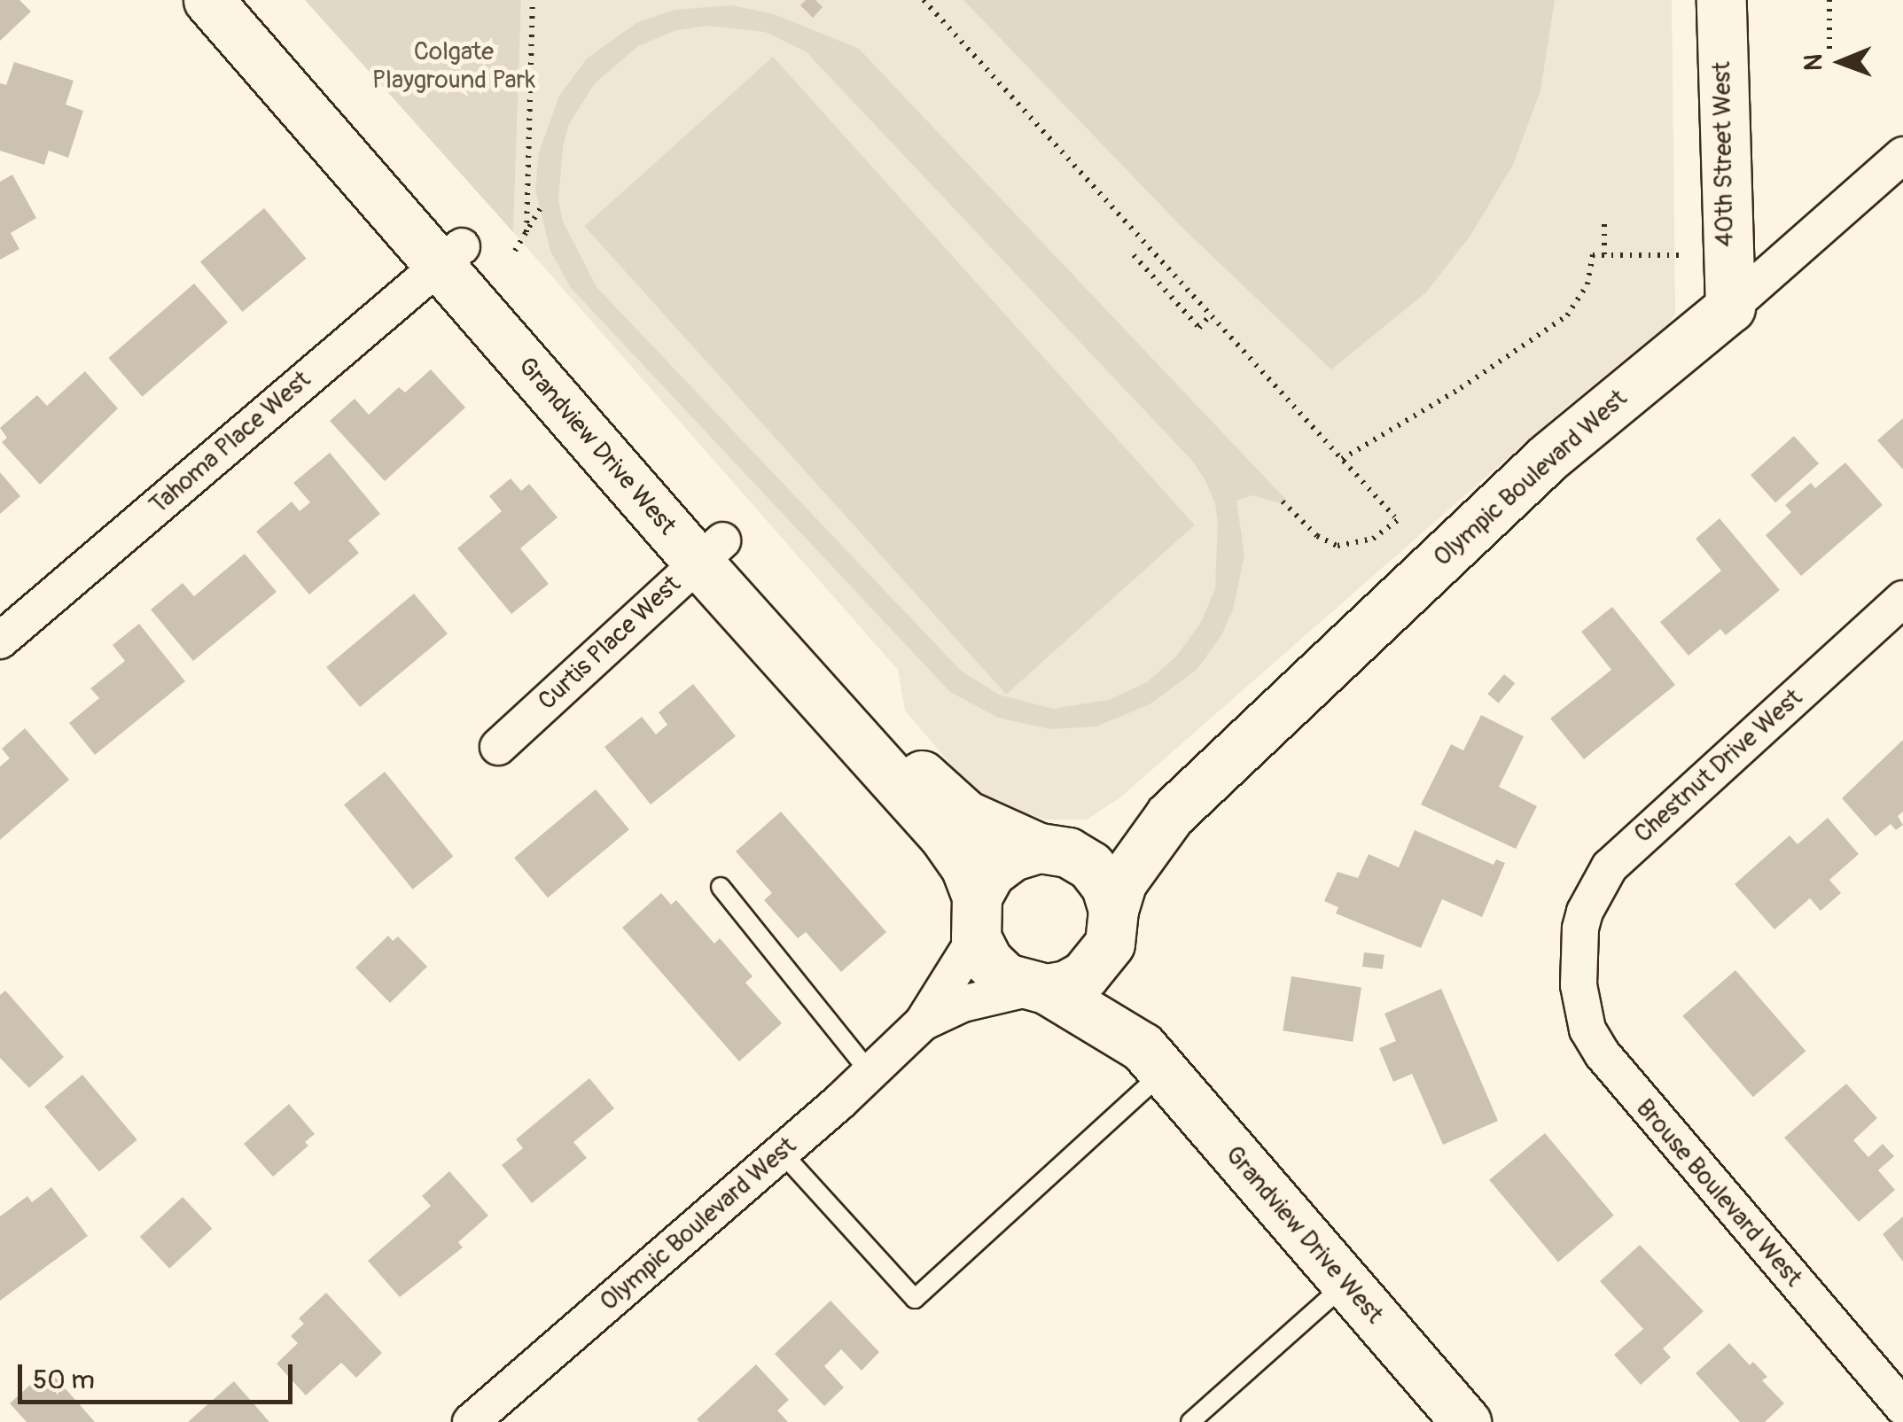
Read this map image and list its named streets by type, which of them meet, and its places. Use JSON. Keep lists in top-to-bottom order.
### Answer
{
  "streets": {
    "street": [
      "40th Street West",
      "Tahoma Place West",
      "Grandview Drive West",
      "Olympic Boulevard West",
      "Curtis Place West",
      "Chestnut Drive West",
      "Brouse Boulevard West"
    ]
  },
  "crossings": [
    ["40th Street West", "Olympic Boulevard West"],
    ["Tahoma Place West", "Grandview Drive West"],
    ["Grandview Drive West", "Olympic Boulevard West"],
    ["Grandview Drive West", "Curtis Place West"],
    ["Chestnut Drive West", "Brouse Boulevard West"]
  ],
  "parks": ["Colgate Playground Park"],
  "scale_bar": "50 m",
  "north": "left"
}
